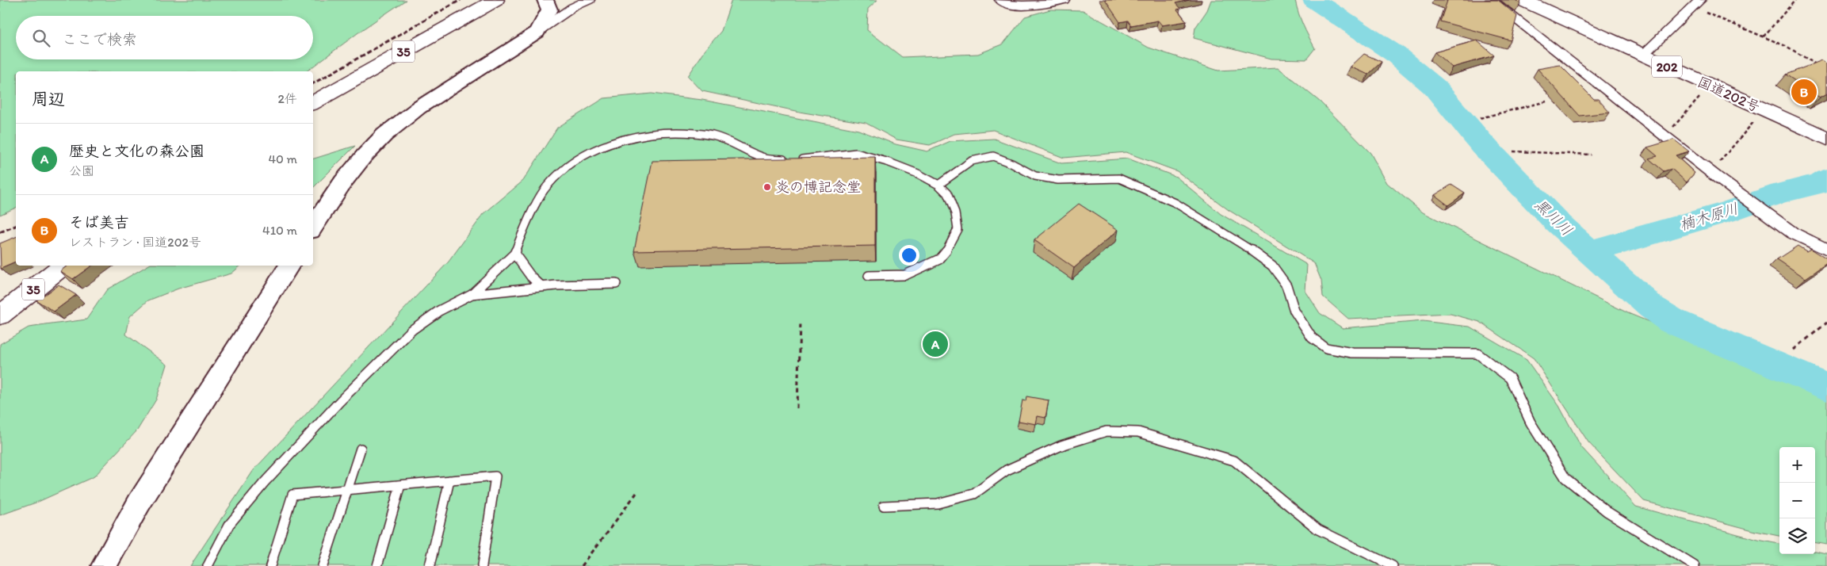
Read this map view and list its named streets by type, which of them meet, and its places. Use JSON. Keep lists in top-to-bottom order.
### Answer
{
  "streets": {
    "highway": ["35", "202", "国道202号"]
  },
  "water": ["楠木原川", "黒川川"],
  "places": ["炎の博記念堂"],
  "page": {
    "search": "ここで検索",
    "heading": ["周辺", "2件"],
    "pins": ["B", "A"],
    "list": [
      {
        "mark": "A",
        "name": "歴史と文化の森公園",
        "note": "公園",
        "value": "40 m"
      },
      {
        "mark": "B",
        "name": "そば美吉",
        "note": "レストラン · 国道202号",
        "value": "410 m"
      }
    ],
    "map_buttons": ["+", "−"]
  }
}
